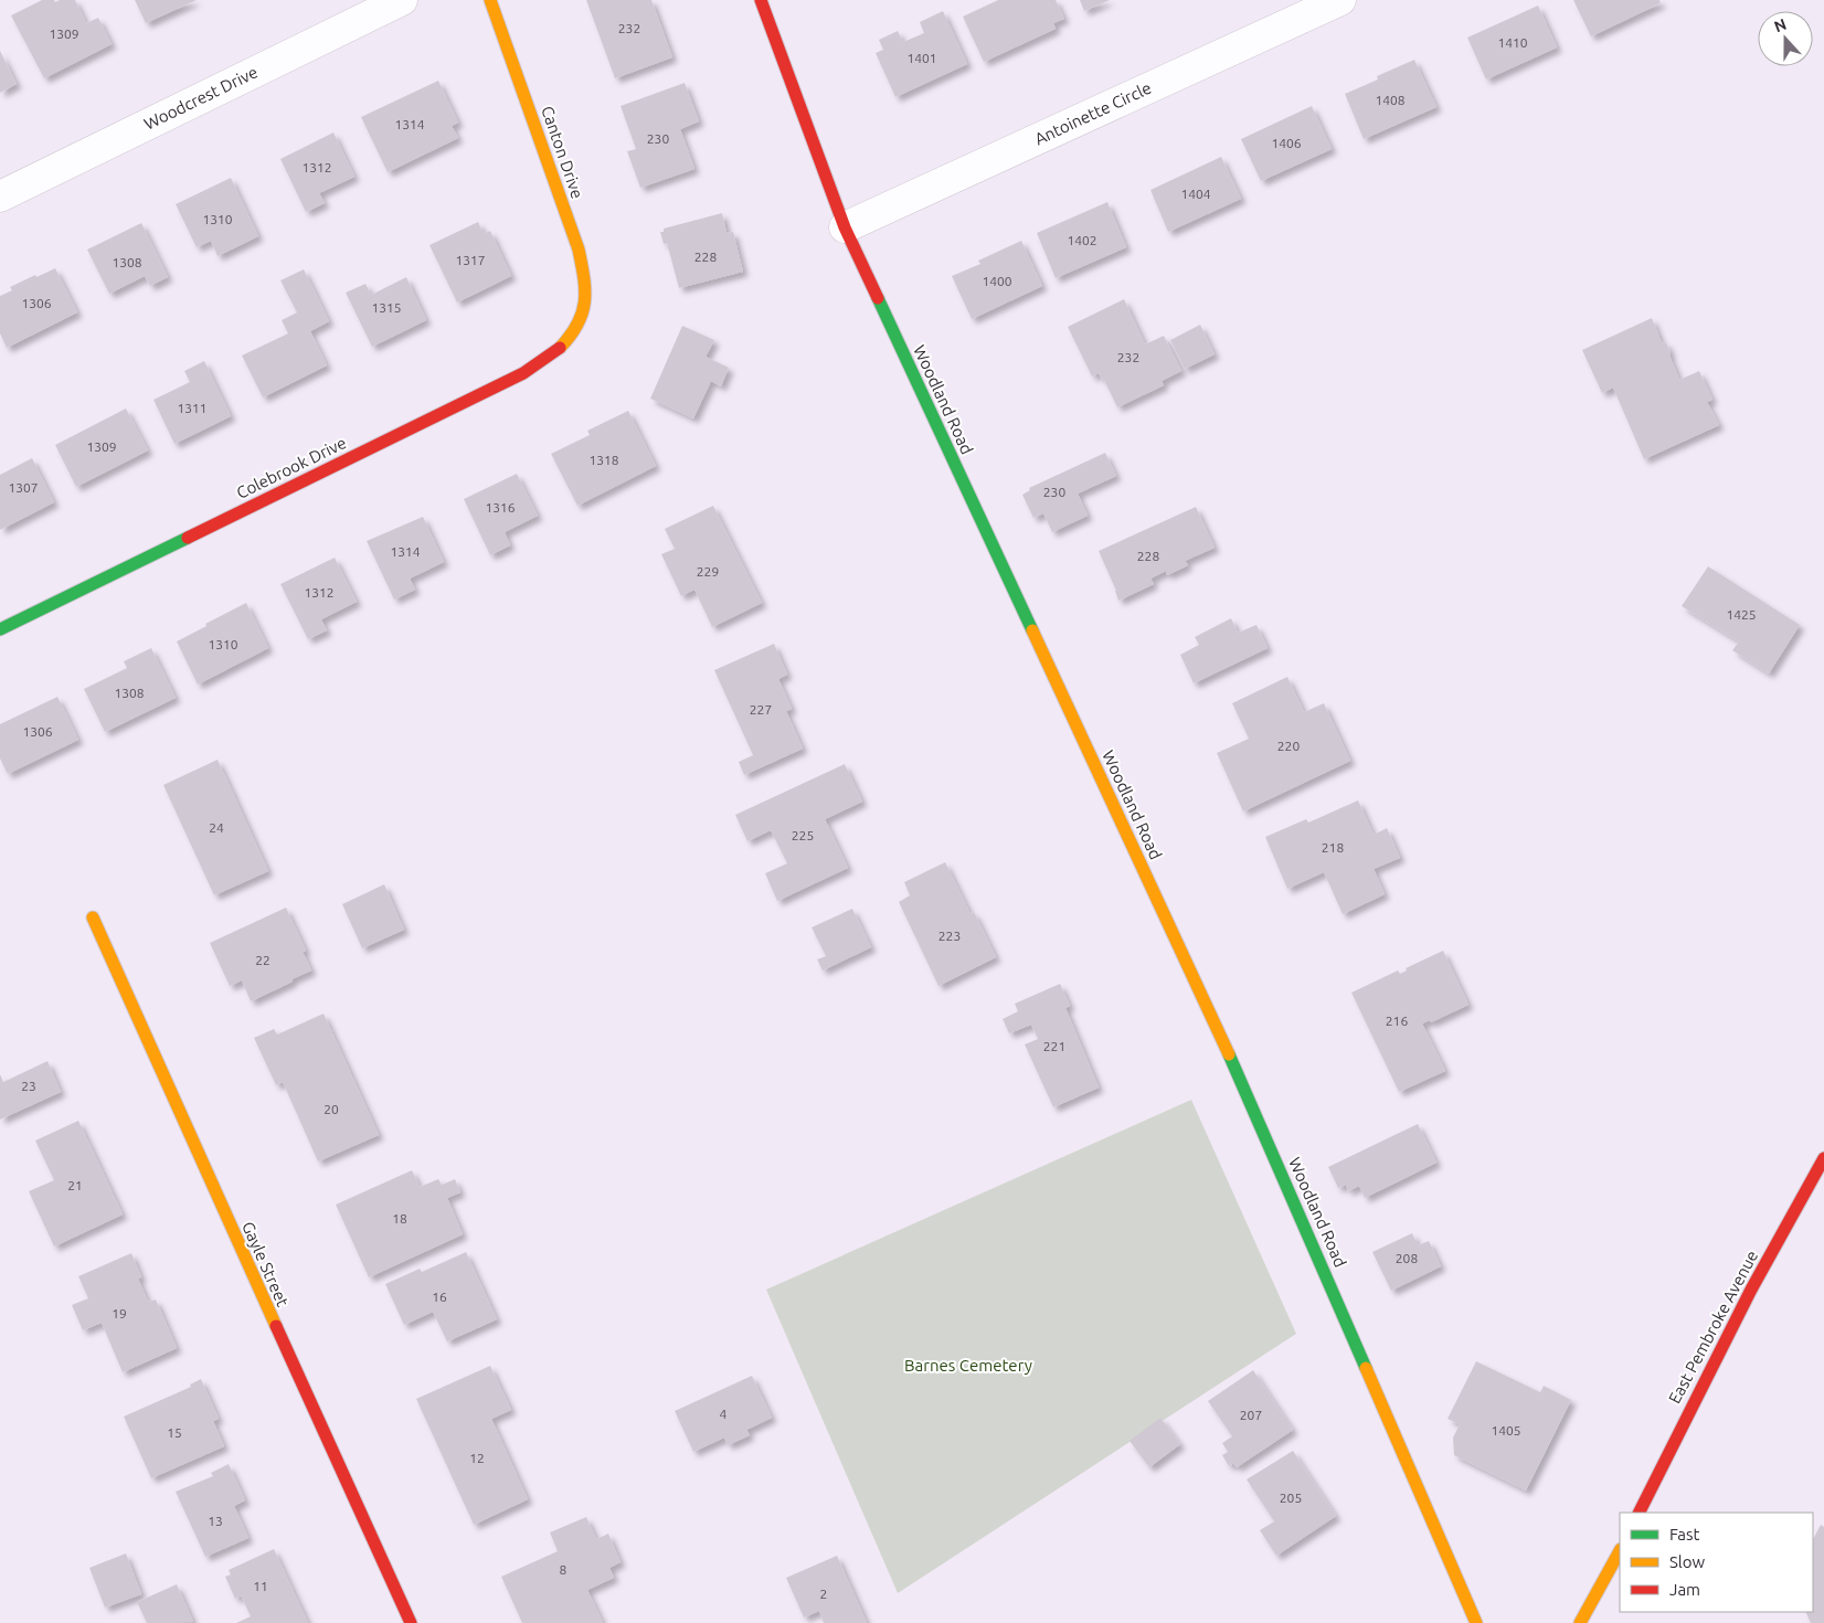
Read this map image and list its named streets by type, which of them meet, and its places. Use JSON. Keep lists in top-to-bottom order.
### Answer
{
  "streets": {
    "main road": [
      "Canton Drive",
      "Woodland Road",
      "Colebrook Drive",
      "Gayle Street",
      "East Pembroke Avenue"
    ],
    "street": ["Woodcrest Drive", "Antoinette Circle"]
  },
  "crossings": [
    ["Antoinette Circle", "Woodland Road"],
    ["Canton Drive", "Colebrook Drive"]
  ],
  "parks": ["Barnes Cemetery"],
  "house_numbers": [
    "232",
    "1309",
    "1410",
    "1401",
    "1408",
    "1314",
    "230",
    "1406",
    "1312",
    "1404",
    "1310",
    "1402",
    "228",
    "1317",
    "1308",
    "1400",
    "1306",
    "1315",
    "232",
    "1311",
    "1309",
    "1318",
    "1307",
    "230",
    "1316",
    "1314",
    "228",
    "229",
    "1312",
    "1425",
    "1310",
    "1308",
    "227",
    "1306",
    "220",
    "24",
    "225",
    "218",
    "223",
    "22",
    "216",
    "221",
    "23",
    "20",
    "21",
    "18",
    "208",
    "16",
    "19",
    "4",
    "207",
    "1405",
    "15",
    "12",
    "205",
    "13",
    "8",
    "11",
    "2"
  ],
  "legend": ["Fast", "Slow", "Jam"],
  "north": "top"
}
